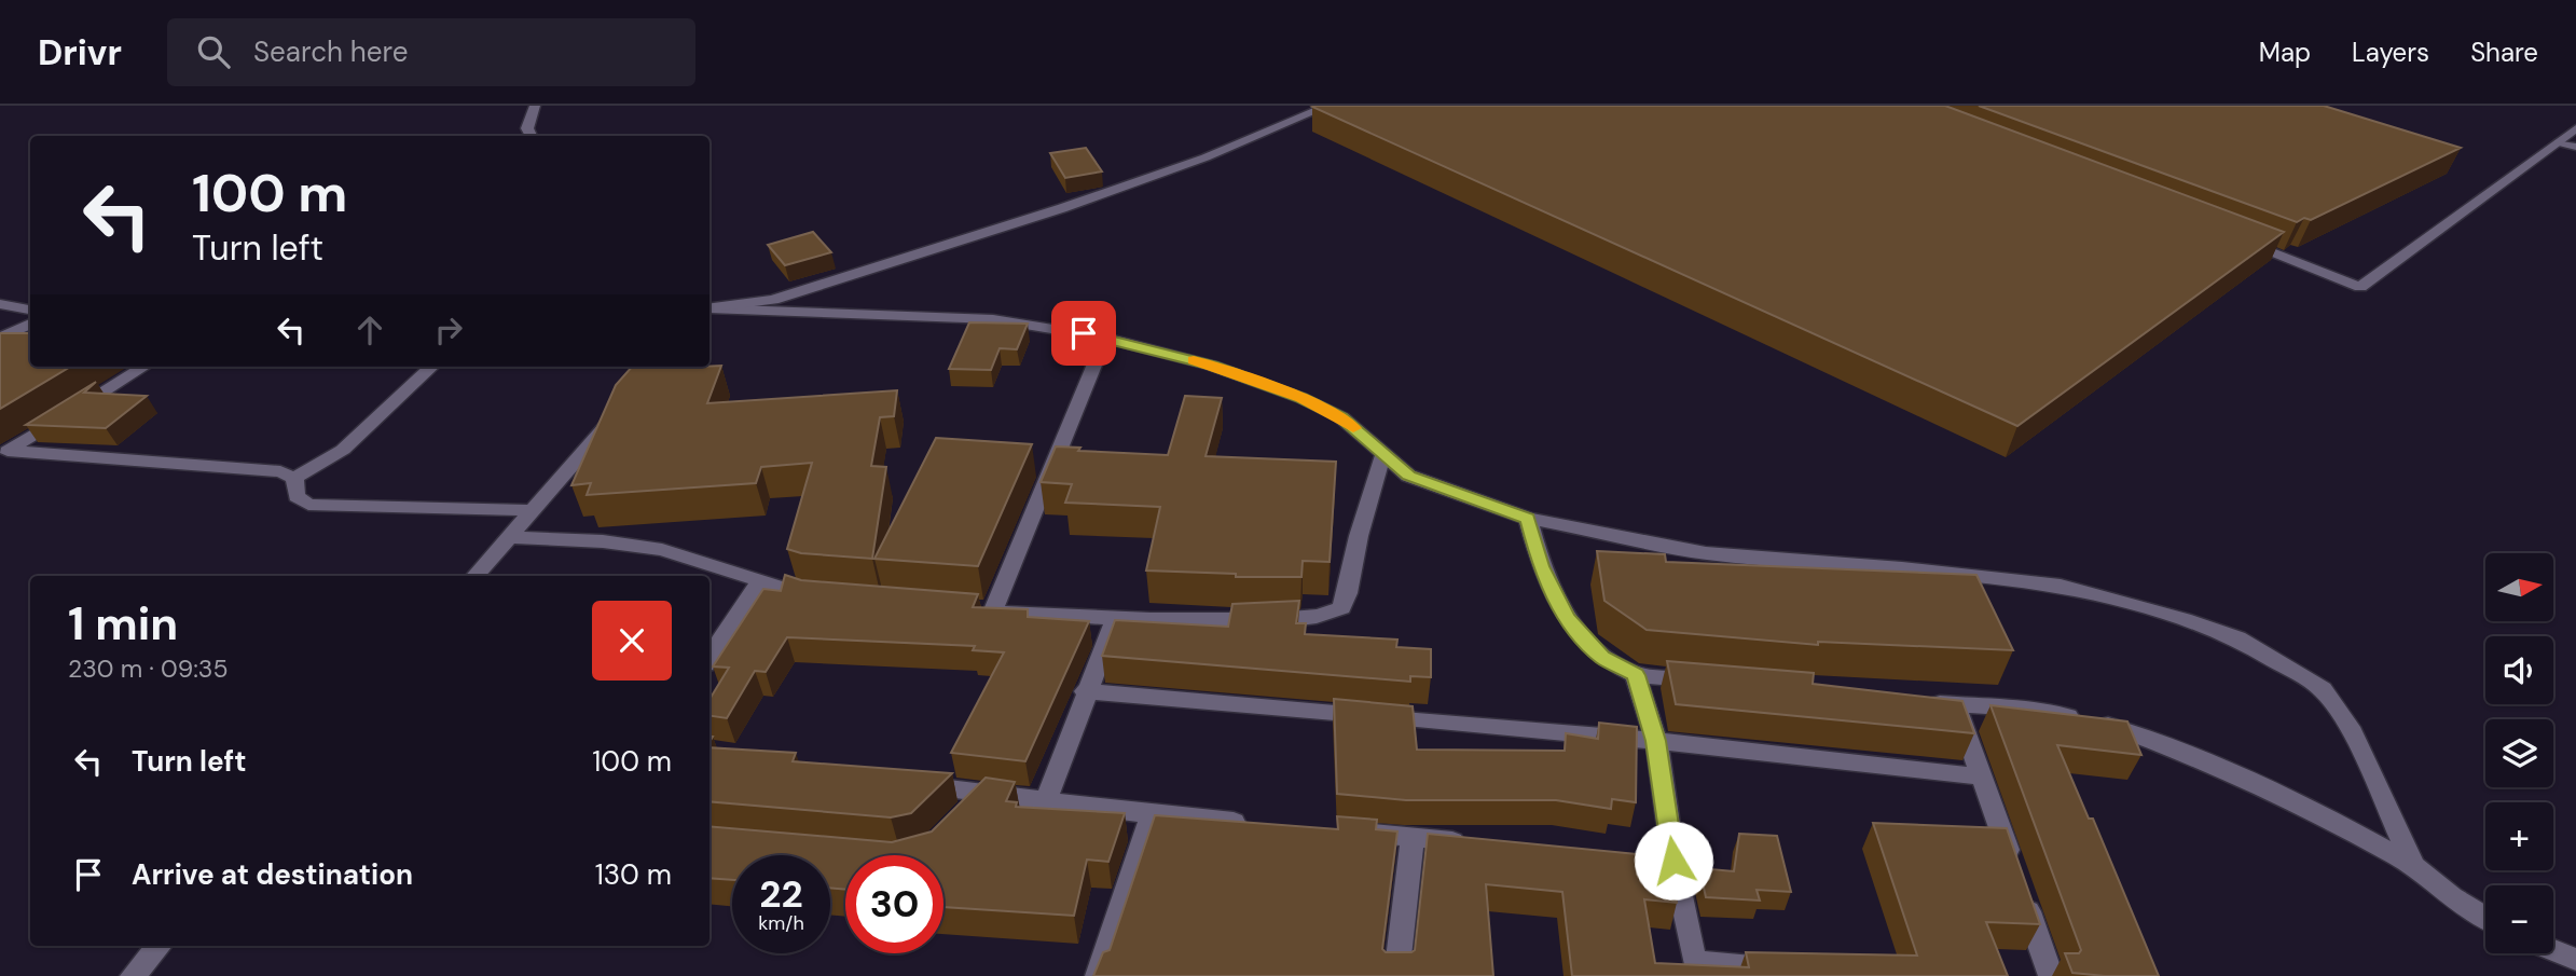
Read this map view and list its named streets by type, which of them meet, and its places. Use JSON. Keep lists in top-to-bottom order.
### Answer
{
  "north": "right",
  "page": {
    "header": "Drivr",
    "search": "Search here",
    "nav": ["Map", "Layers", "Share"],
    "turn": ["100 m", "Turn left"],
    "map_buttons": ["+", "−"],
    "heading": ["1 min", "230 m · 09:35"],
    "list": [
      {
        "name": "Turn left",
        "value": "100 m"
      },
      {
        "name": "Arrive at destination",
        "value": "130 m"
      }
    ],
    "speed": "22 km/h",
    "limit": "30"
  }
}
